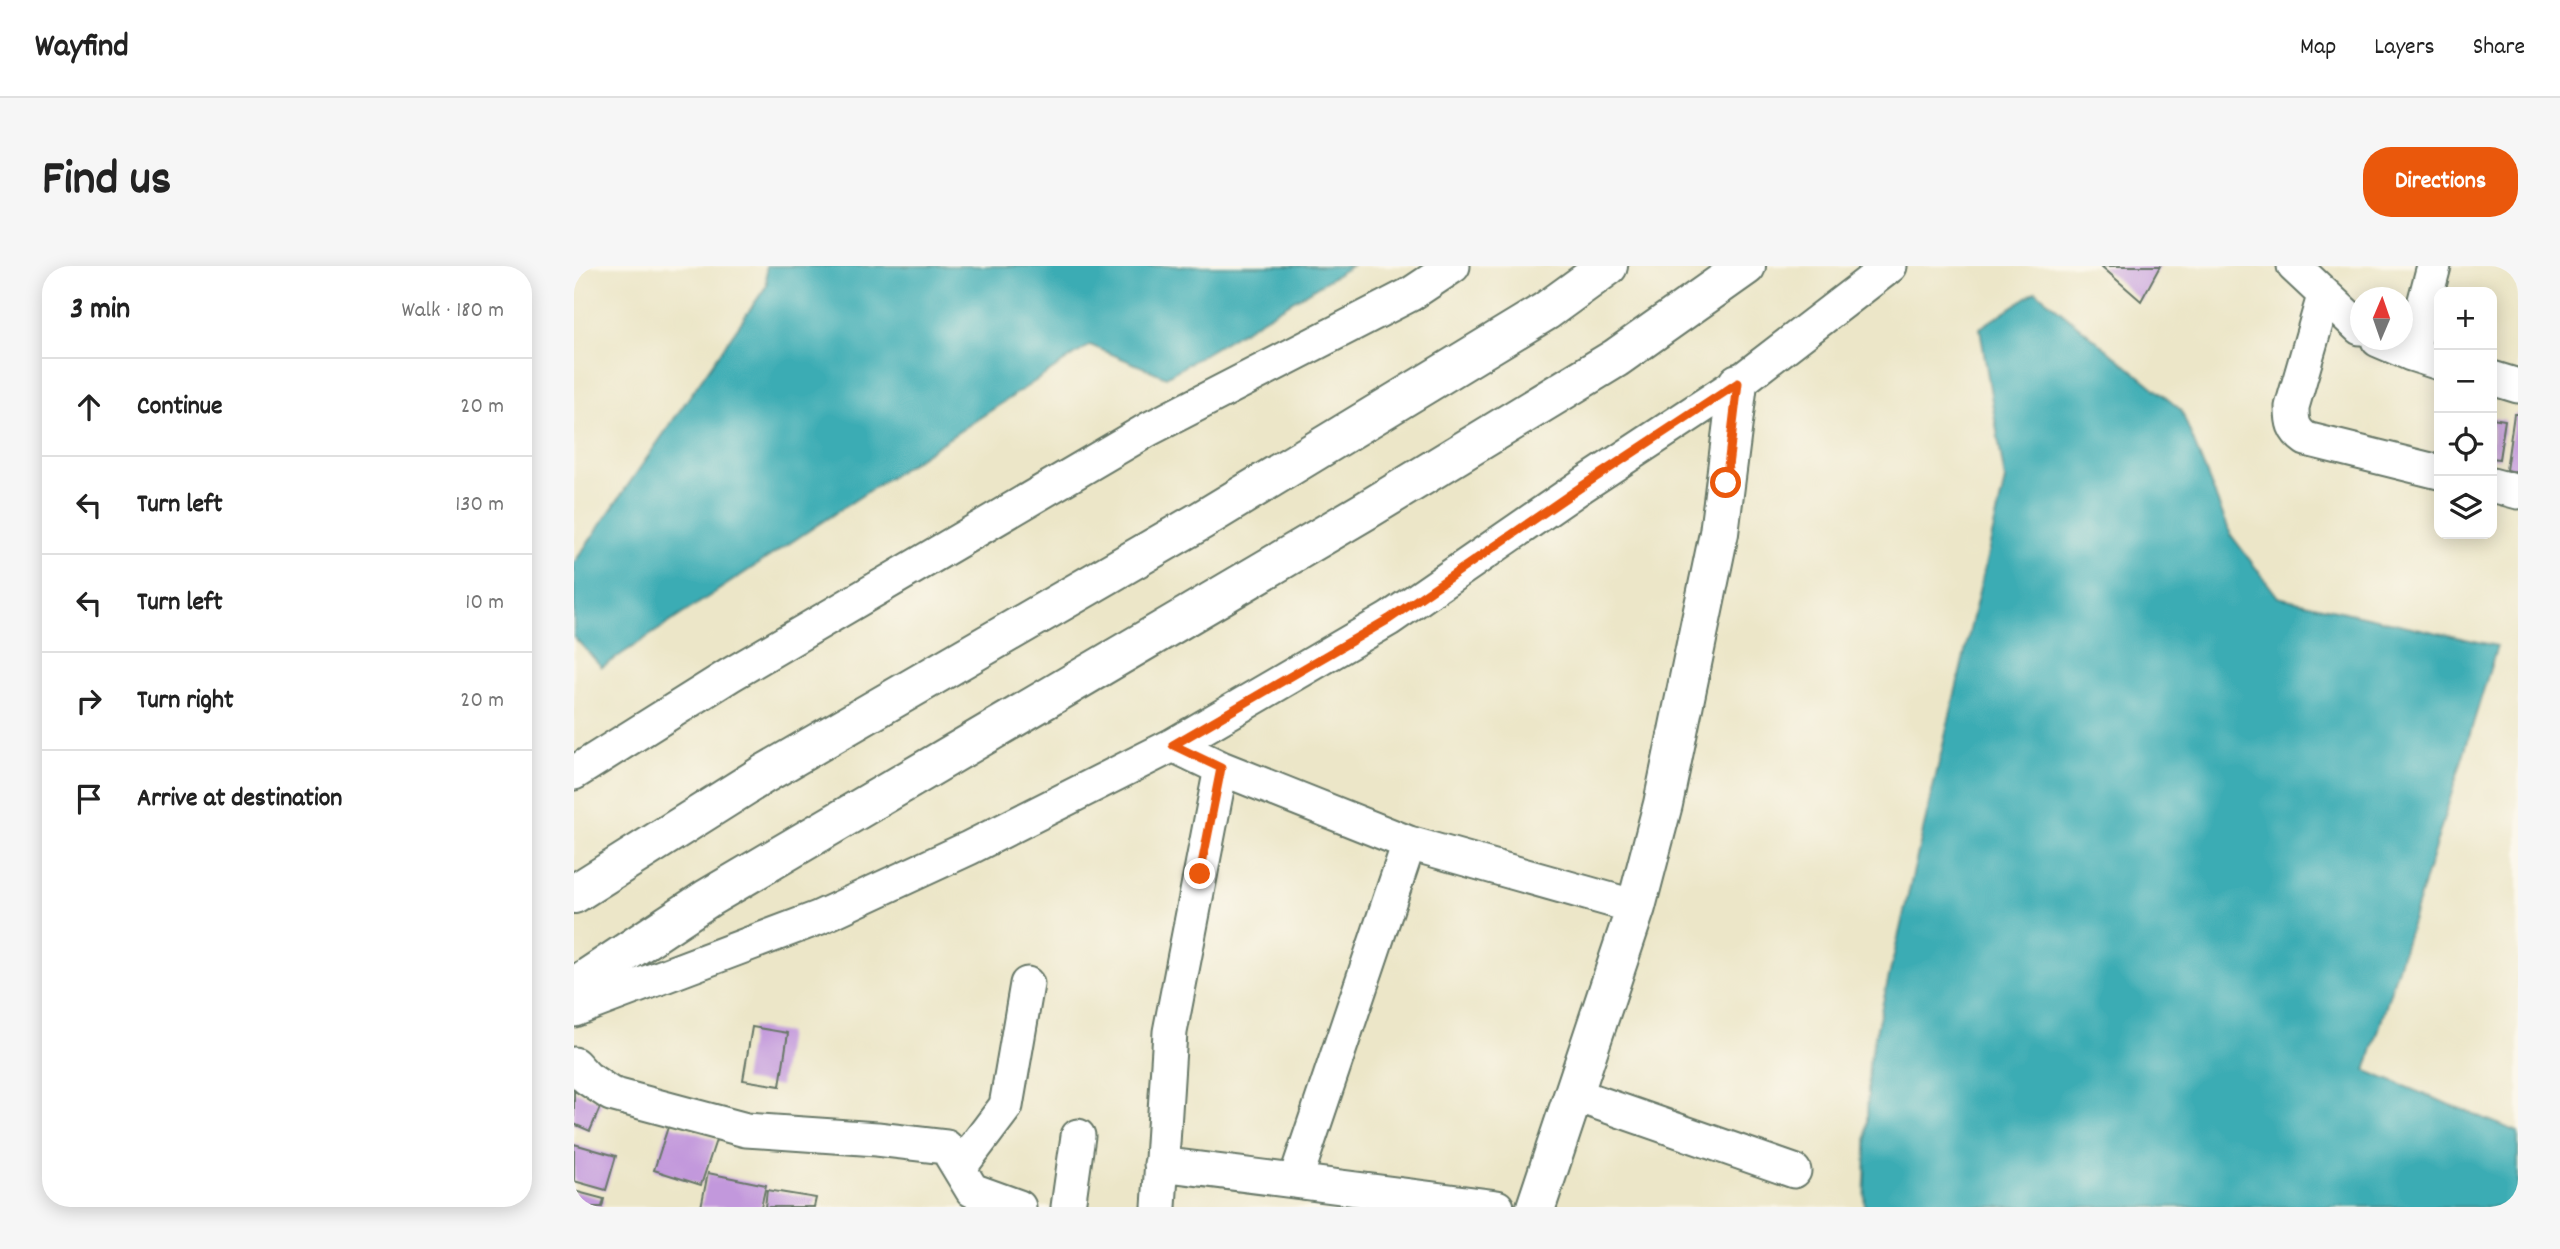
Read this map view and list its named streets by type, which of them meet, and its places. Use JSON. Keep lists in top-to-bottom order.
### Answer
{
  "north": "top",
  "page": {
    "header": "Wayfind",
    "nav": ["Map", "Layers", "Share"],
    "title": "Find us",
    "buttons": "Directions",
    "heading": ["3 min", "Walk · 180 m"],
    "map_buttons": ["+", "−"],
    "list": [
      ["Continue", "20 m"],
      ["Turn left", "130 m"],
      ["Turn left", "10 m"],
      ["Turn right", "20 m"],
      "Arrive at destination"
    ]
  }
}
